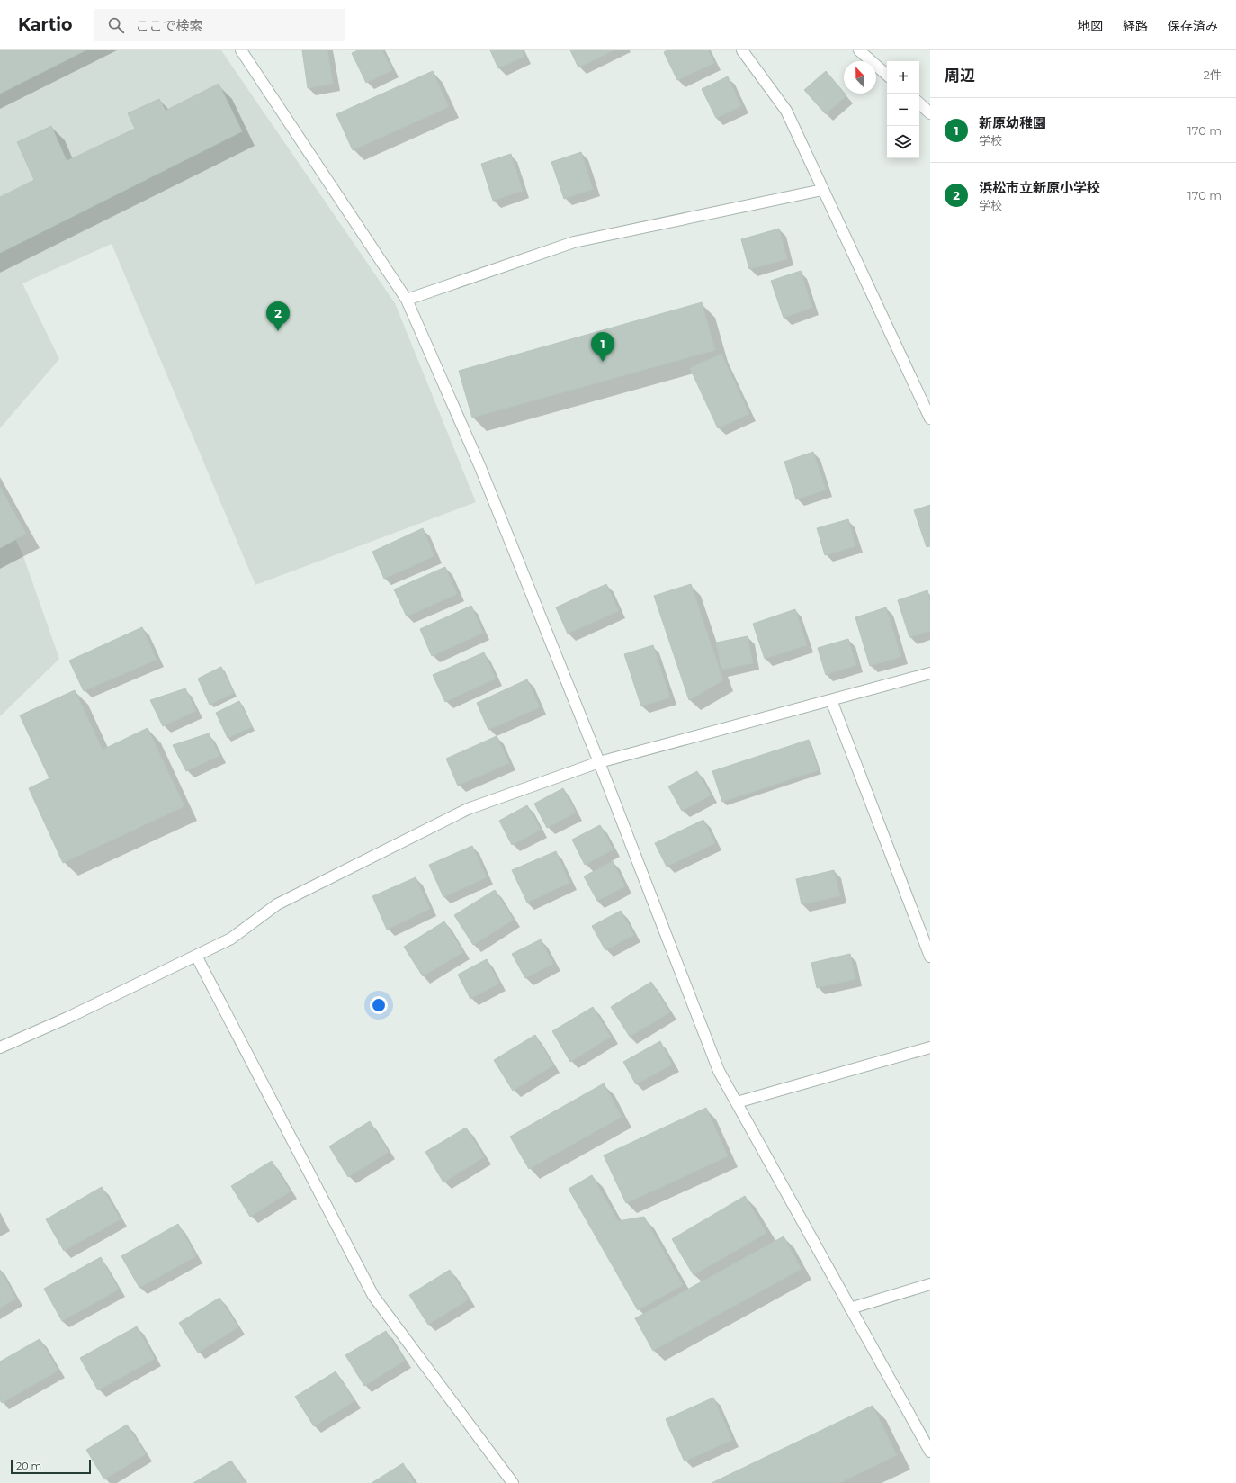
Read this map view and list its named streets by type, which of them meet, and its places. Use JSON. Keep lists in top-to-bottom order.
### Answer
{
  "scale_bar": "20 m",
  "north": "top",
  "page": {
    "header": "Kartio",
    "search": "ここで検索",
    "nav": ["地図", "経路", "保存済み"],
    "heading": ["周辺", "2件"],
    "map_buttons": ["+", "−"],
    "list": [
      {
        "mark": "1",
        "name": "新原幼稚園",
        "note": "学校",
        "value": "170 m"
      },
      {
        "mark": "2",
        "name": "浜松市立新原小学校",
        "note": "学校",
        "value": "170 m"
      }
    ],
    "pins": ["2", "1"],
    "scale": "20 m"
  }
}
